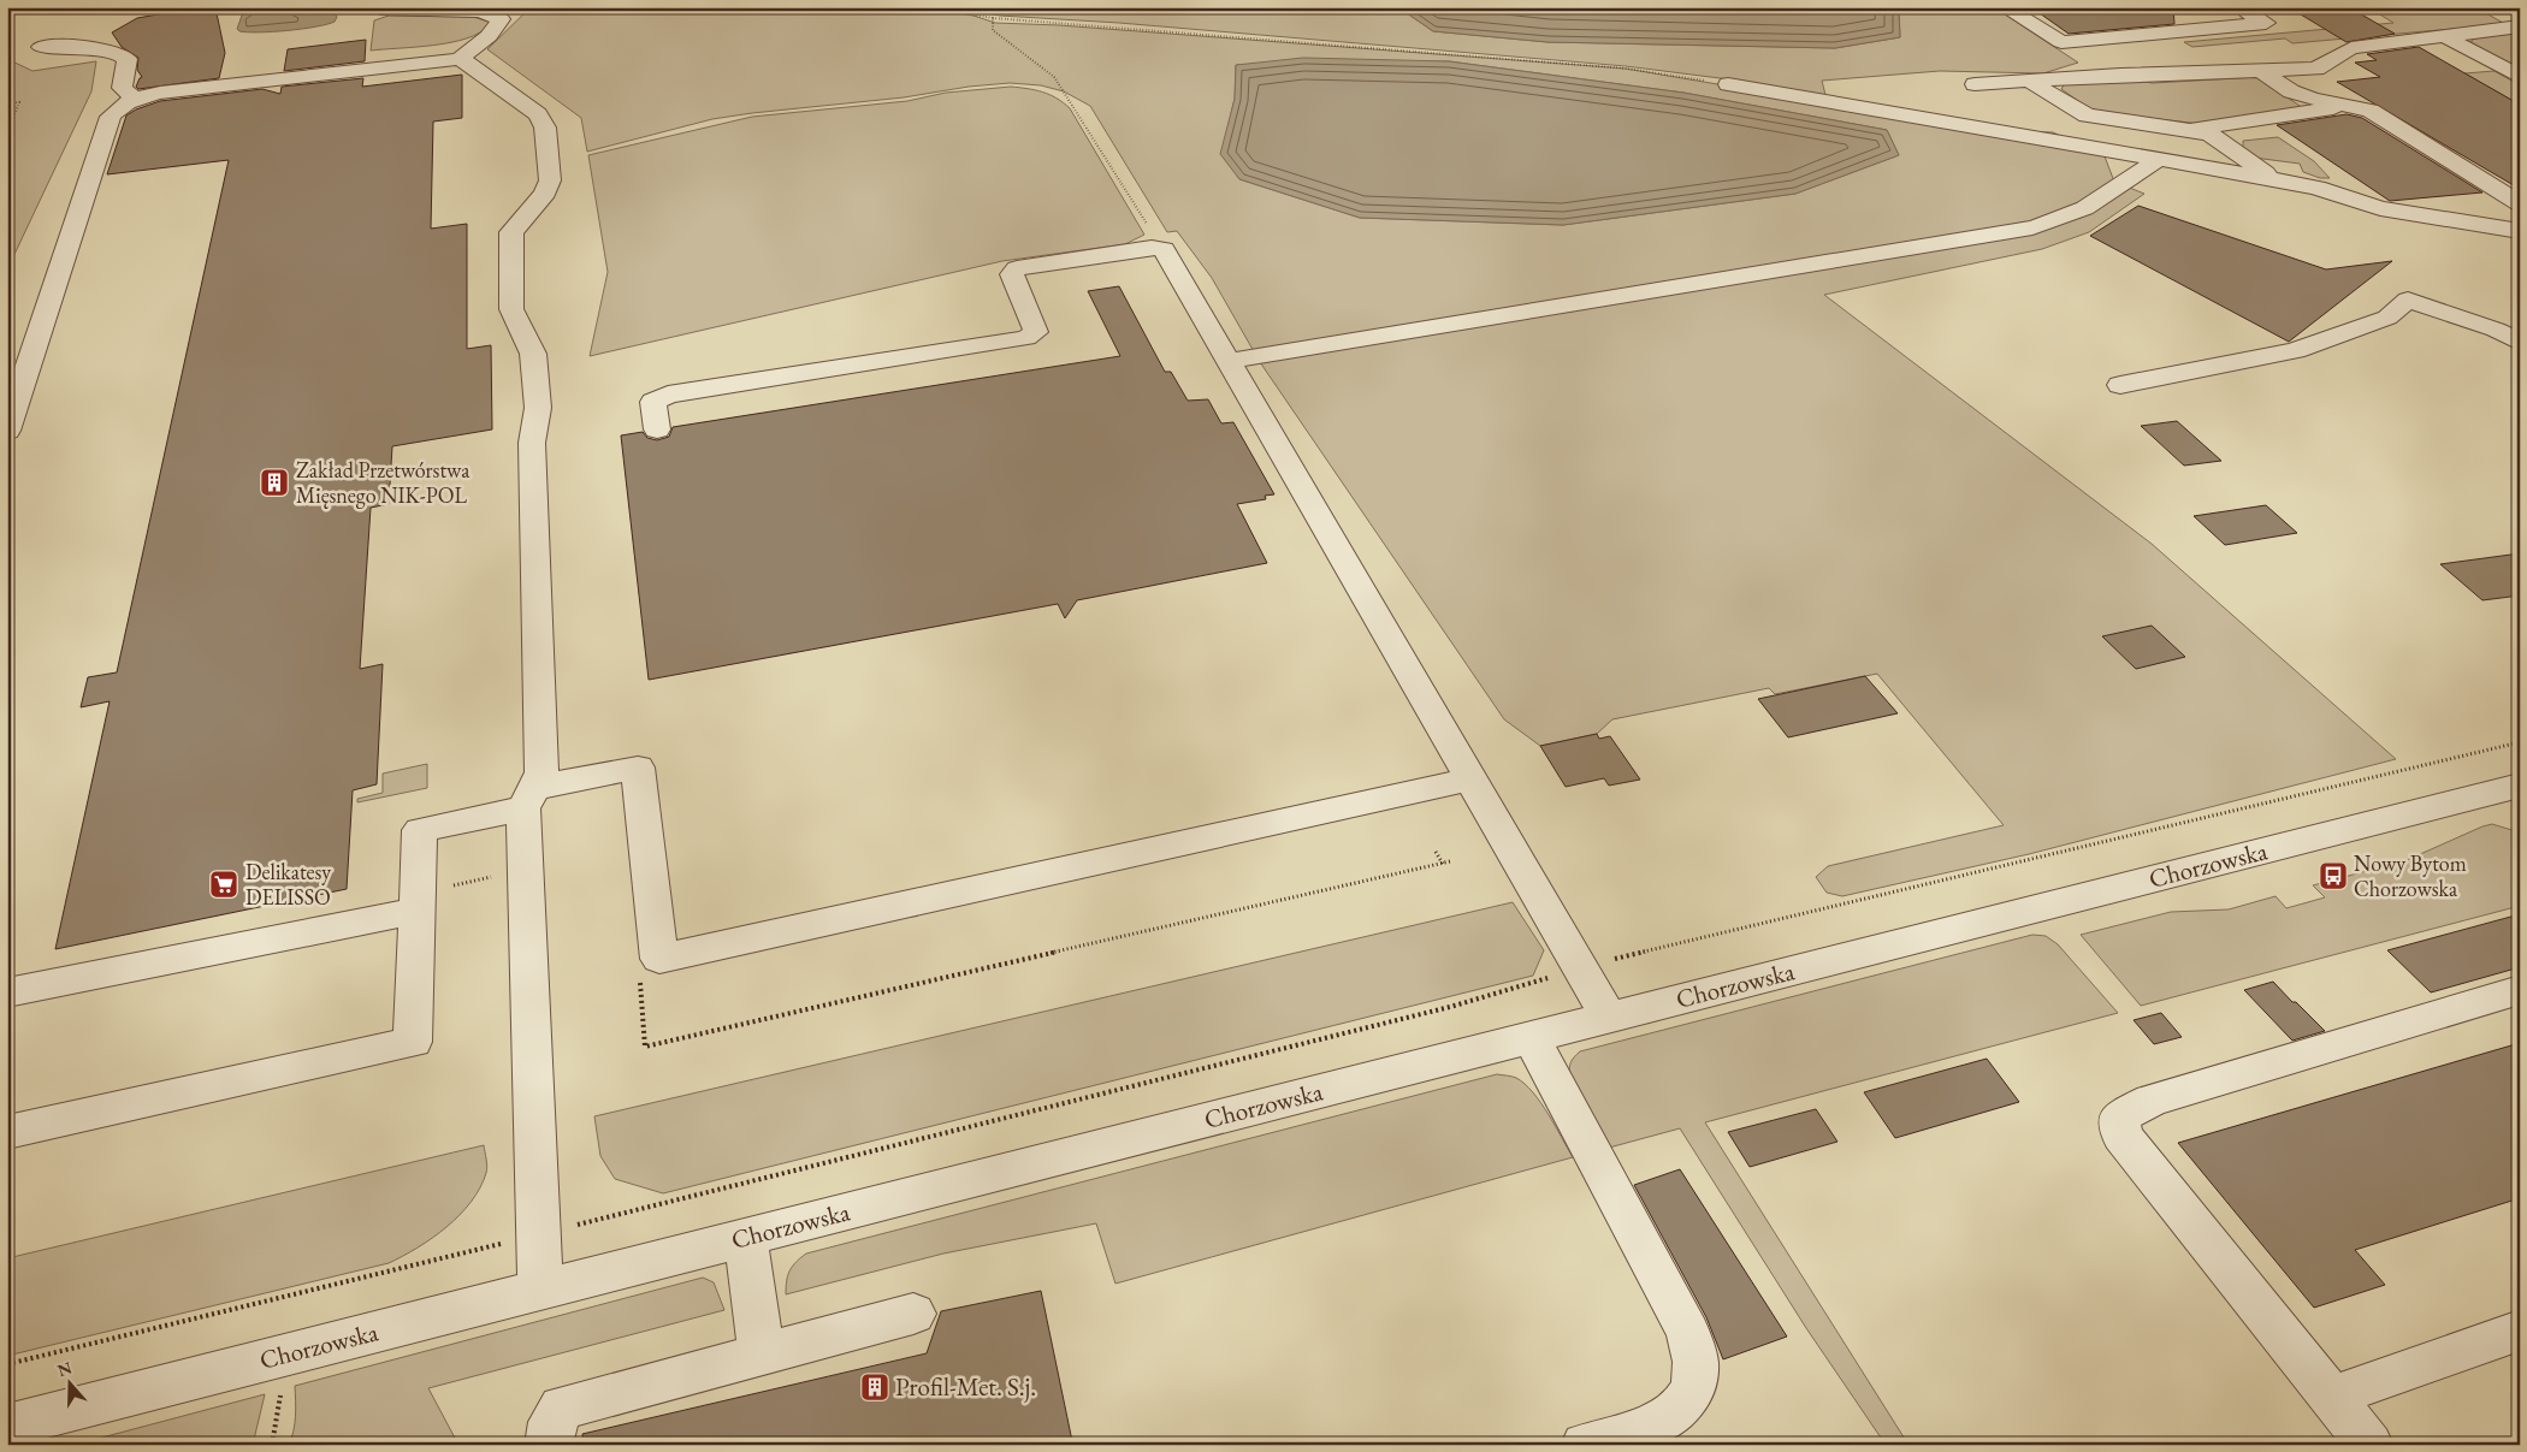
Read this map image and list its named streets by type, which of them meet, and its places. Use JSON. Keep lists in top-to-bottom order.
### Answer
{
  "streets": {
    "street": ["Chorzowska"]
  },
  "places": {
    "building": ["Zakład Przetwórstwa Mięsnego NIK-POL", "Profil-Met. S.j."],
    "bus stop": ["Nowy Bytom Chorzowska"],
    "supermarket": ["Delikatesy DELISSO"]
  },
  "north": "top"
}
